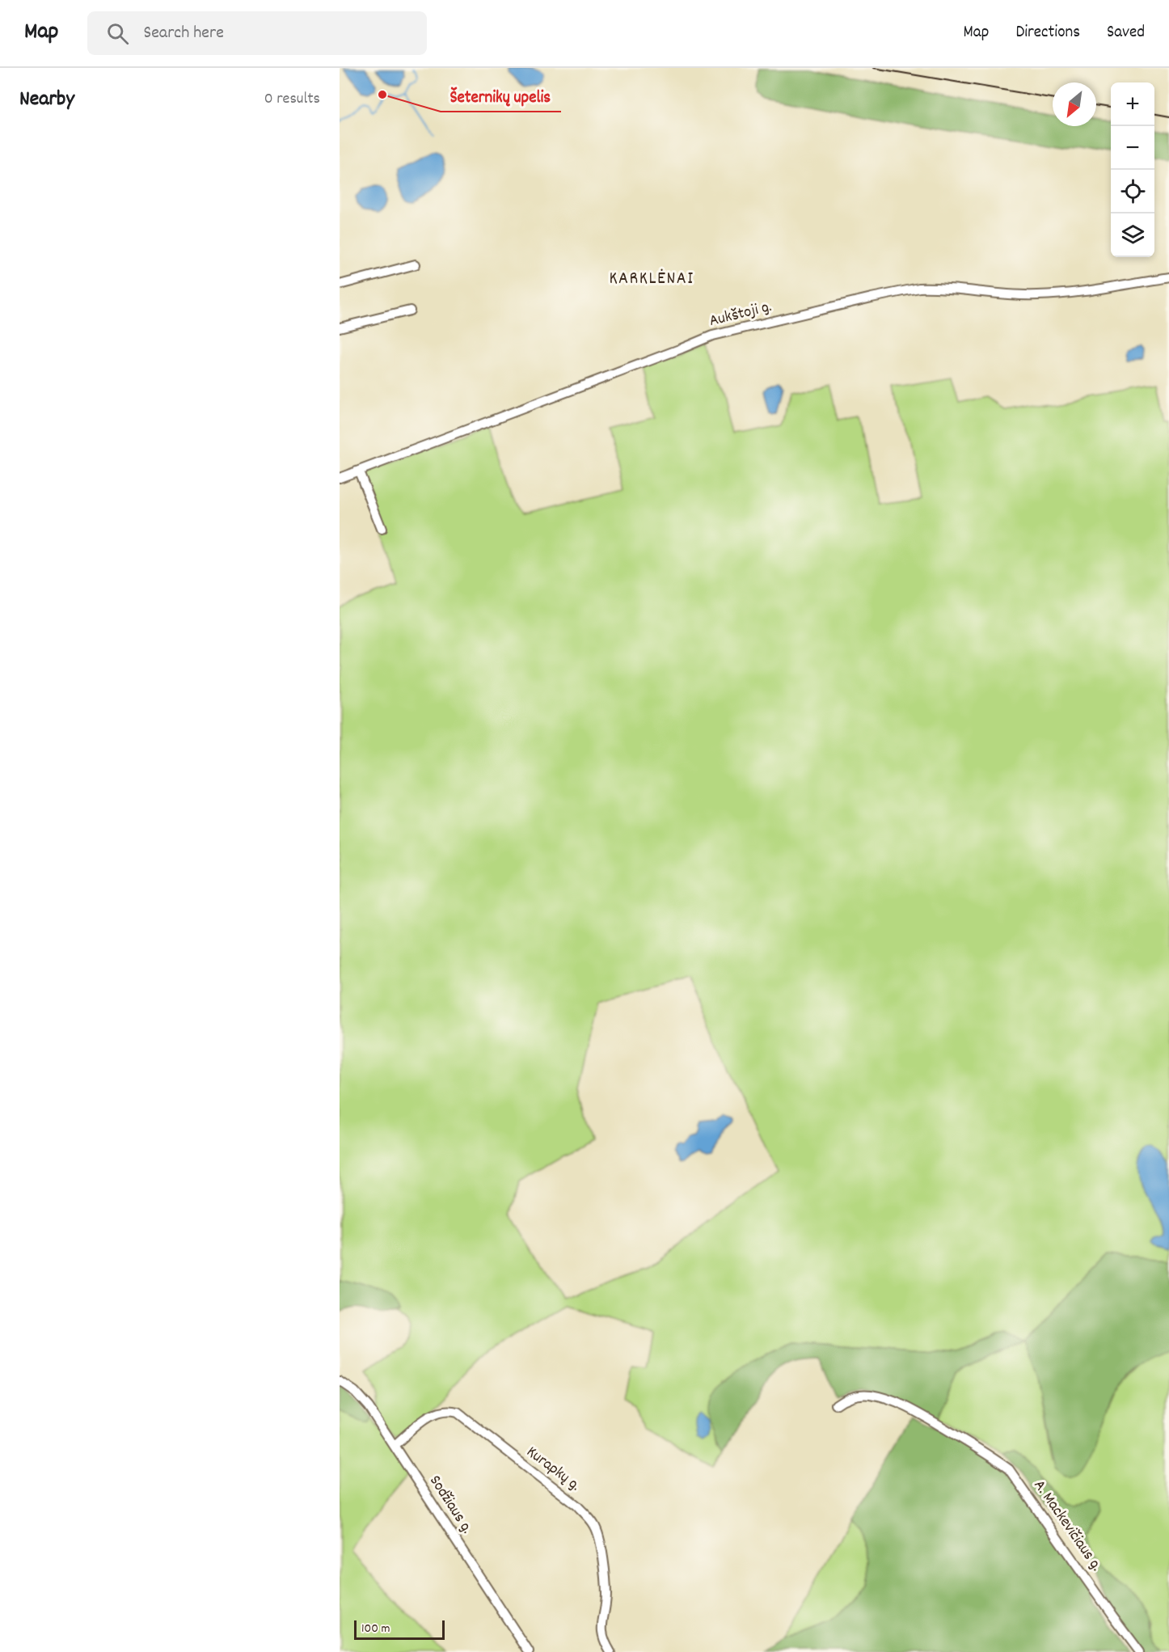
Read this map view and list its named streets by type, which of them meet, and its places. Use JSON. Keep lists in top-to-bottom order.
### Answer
{
  "streets": {
    "street": [
      "Aukštoji g.",
      "Kurapkų g.",
      "Sodžiaus g.",
      "A. Mackevičiaus g."
    ]
  },
  "crossings": [
    ["Kurapkų g.", "Sodžiaus g."]
  ],
  "districts": ["KARKLĖNAI"],
  "places": ["Šeternikų upelis"],
  "scale_bar": "100 m",
  "north": "bottom left",
  "page": {
    "header": "Map",
    "search": "Search here",
    "nav": ["Map", "Directions", "Saved"],
    "heading": ["Nearby", "0 results"],
    "map_buttons": ["+", "−"],
    "scale": "100 m"
  }
}
